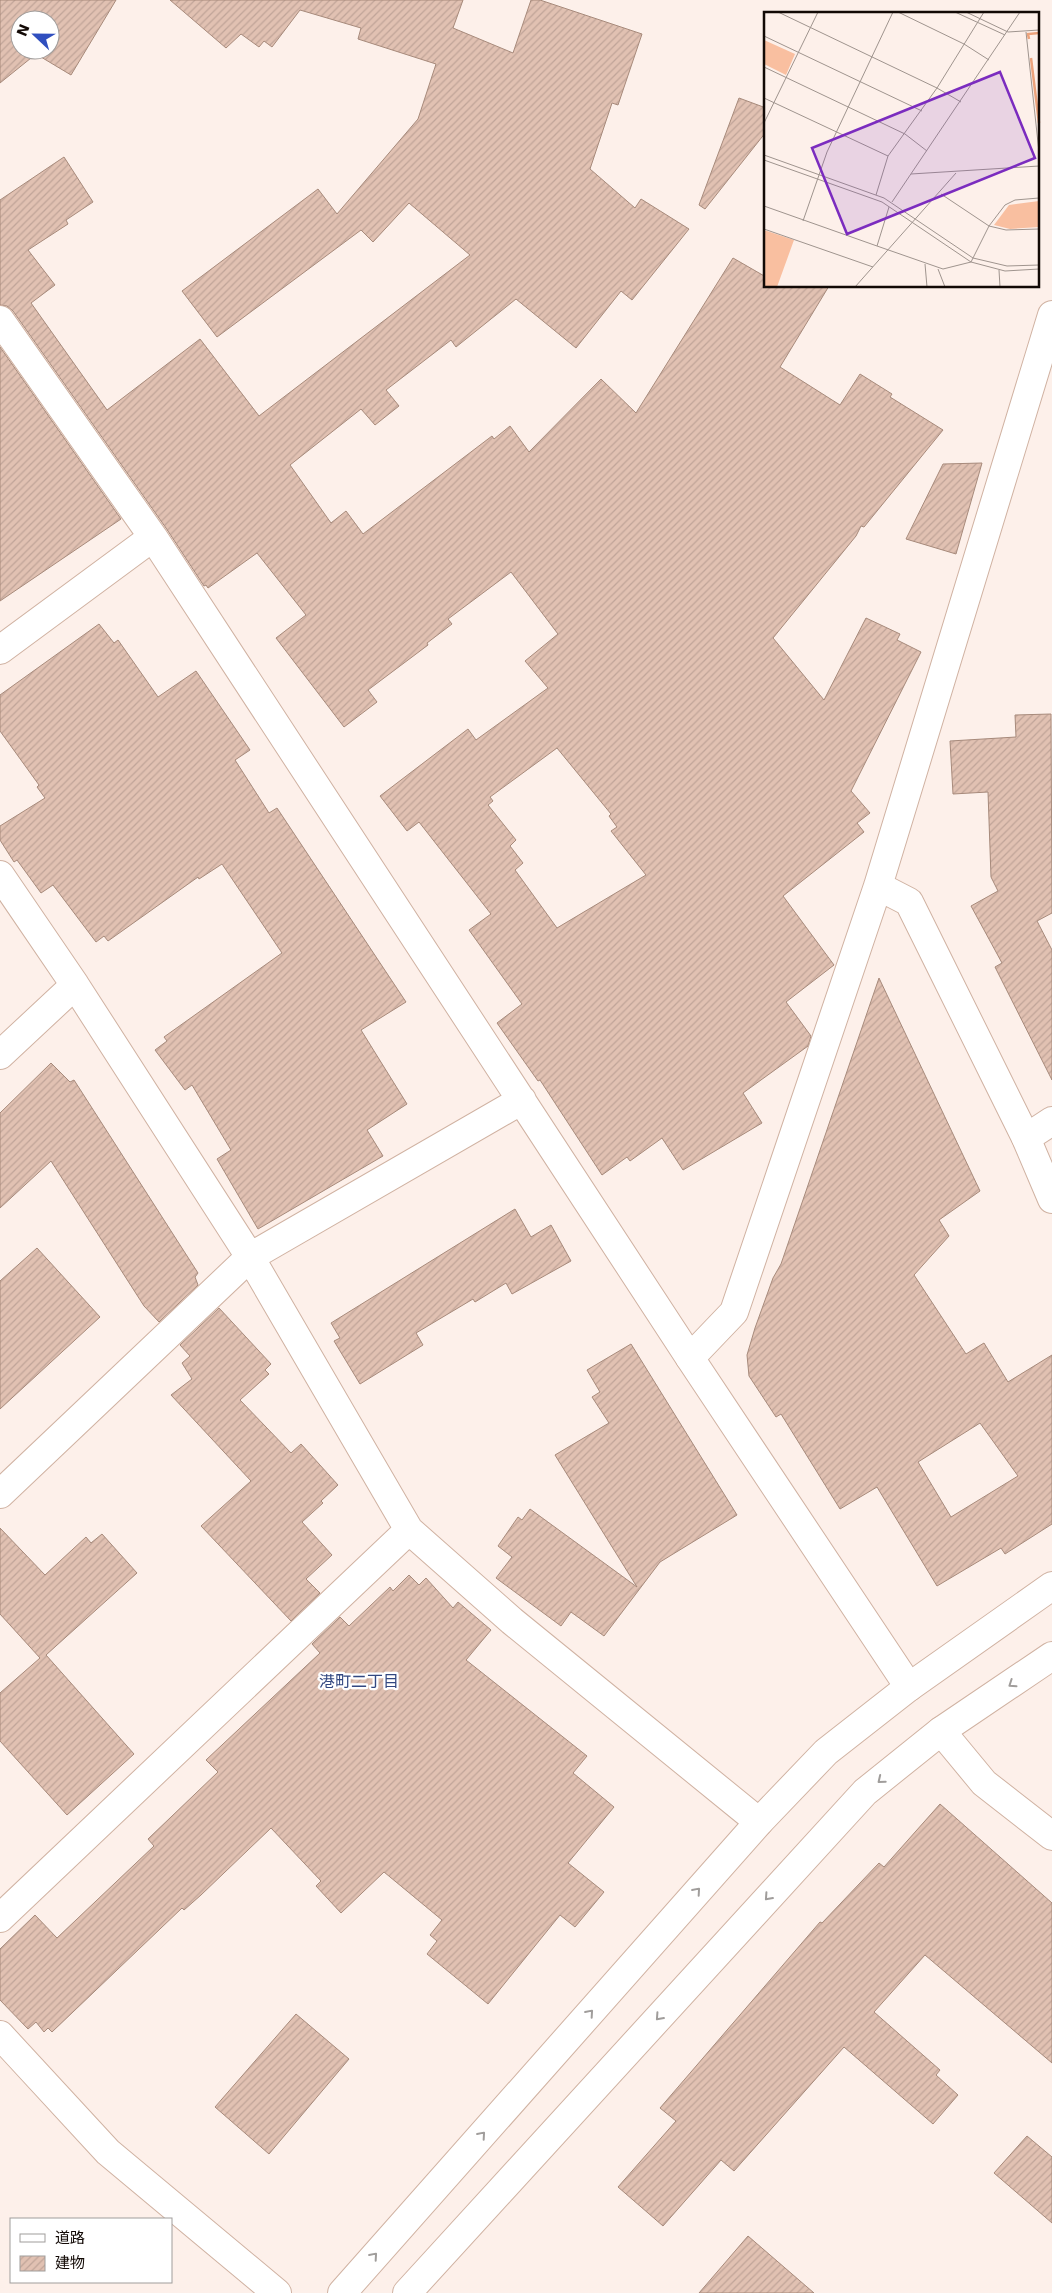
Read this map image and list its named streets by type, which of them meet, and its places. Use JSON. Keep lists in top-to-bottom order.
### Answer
{
  "districts": ["港町二丁目"],
  "legend": ["道路", "建物"],
  "north": "left"
}
